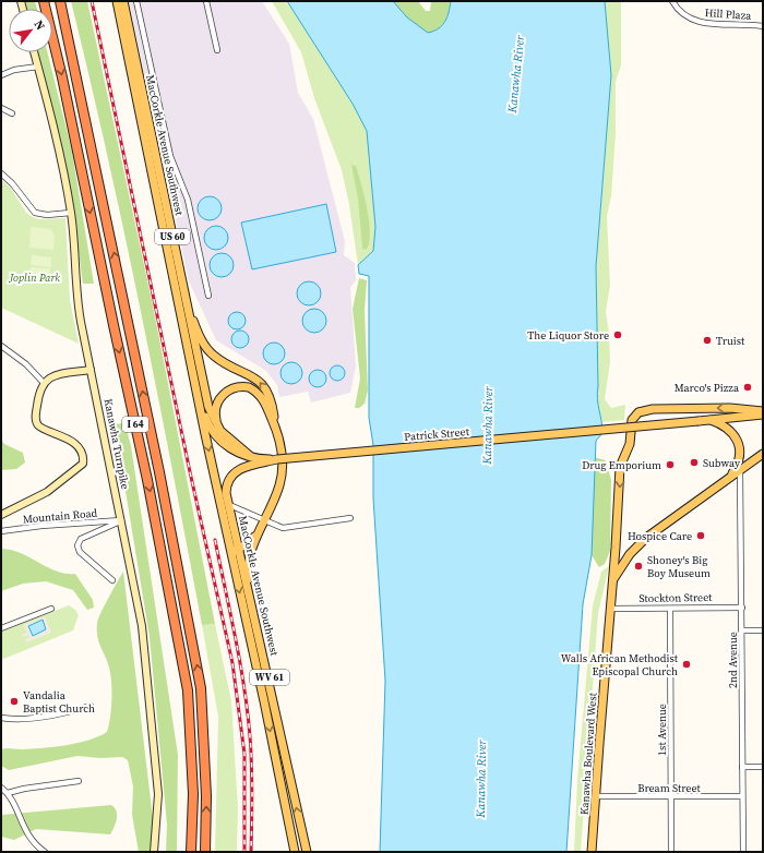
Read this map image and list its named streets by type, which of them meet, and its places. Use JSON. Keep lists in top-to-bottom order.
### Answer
{
  "streets": {
    "highway": ["I 64"],
    "main road": [
      "MacCorkle Avenue Southwest",
      "US 60",
      "Patrick Street",
      "Kanawha Turnpike",
      "WV 61",
      "Kanawha Boulevard West"
    ],
    "street": [
      "Hill Plaza",
      "Mountain Road",
      "Stockton Street",
      "2nd Avenue",
      "1st Avenue",
      "Bream Street"
    ]
  },
  "crossings": [
    ["MacCorkle Avenue Southwest", "Patrick Street"],
    ["Patrick Street", "Kanawha Boulevard West"],
    ["Kanawha Turnpike", "Mountain Road"],
    ["Stockton Street", "2nd Avenue"],
    ["Stockton Street", "1st Avenue"],
    ["Stockton Street", "Kanawha Boulevard West"],
    ["2nd Avenue", "Kanawha Boulevard West"],
    ["2nd Avenue", "Bream Street"],
    ["1st Avenue", "Bream Street"],
    ["Kanawha Boulevard West", "Bream Street"]
  ],
  "water": ["Kanawha River"],
  "parks": ["Joplin Park"],
  "places": [
    "The Liquor Store",
    "Truist",
    "Marco's Pizza",
    "Subway",
    "Drug Emporium",
    "Hospice Care",
    "Shoney's Big Boy Museum",
    "Walls African Methodist Episcopal Church",
    "Vandalia Baptist Church"
  ],
  "north": "top right"
}
